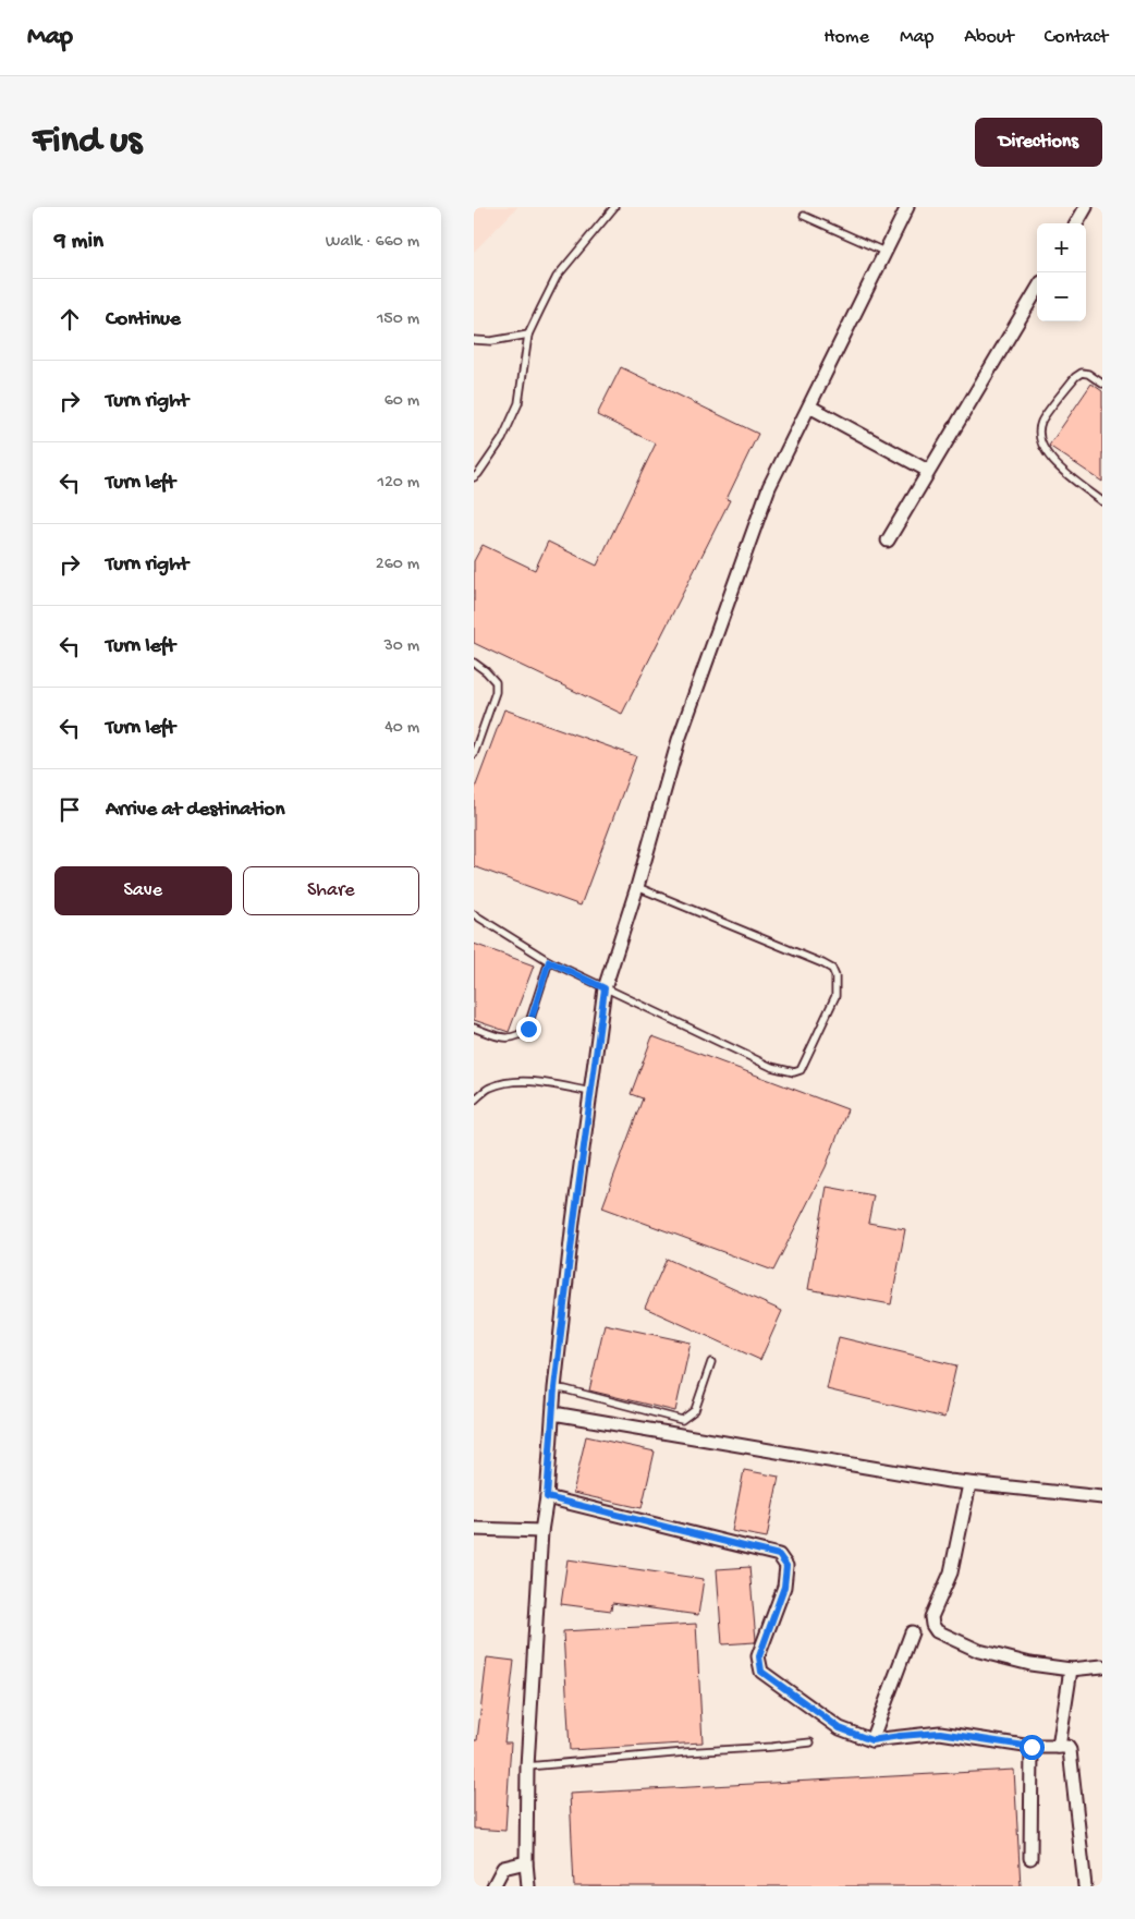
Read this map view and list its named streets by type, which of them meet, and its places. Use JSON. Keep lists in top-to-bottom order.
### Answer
{
  "page": {
    "header": "Map",
    "nav": [
      "Home",
      "Map",
      "About",
      "Contact"
    ],
    "buttons": [
      "Directions",
      ["Save", "Share"]
    ],
    "title": "Find us",
    "heading": ["9 min", "Walk · 660 m"],
    "map_buttons": ["+", "−"],
    "list": [
      ["Continue", "150 m"],
      ["Turn right", "60 m"],
      ["Turn left", "120 m"],
      ["Turn right", "260 m"],
      ["Turn left", "30 m"],
      ["Turn left", "40 m"],
      "Arrive at destination"
    ]
  }
}
